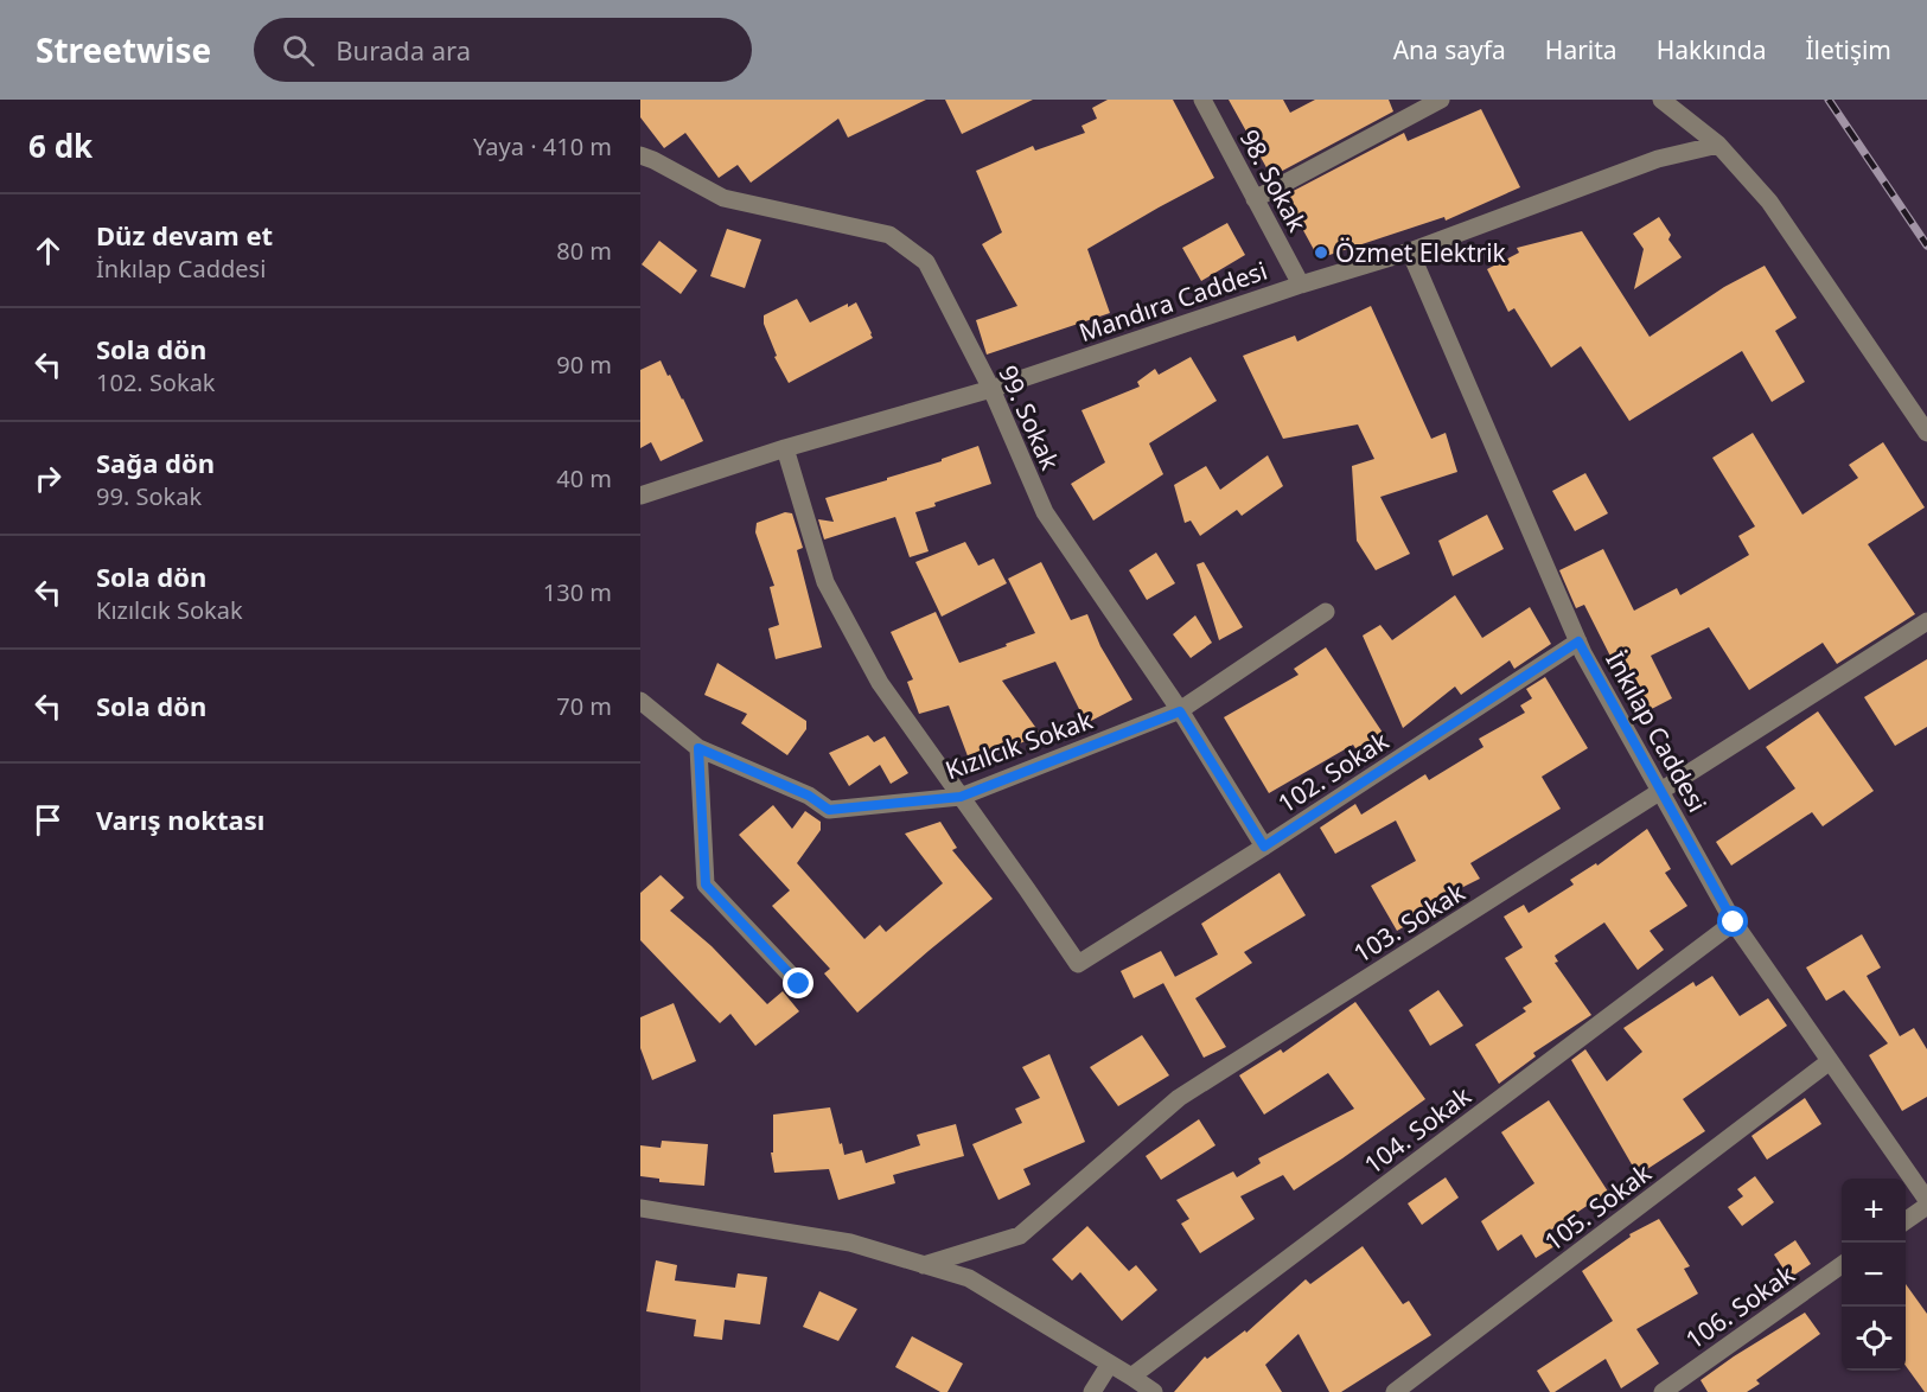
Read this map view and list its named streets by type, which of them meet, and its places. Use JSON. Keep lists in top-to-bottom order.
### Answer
{
  "streets": {
    "street": [
      "98. Sokak",
      "Mandıra Caddesi",
      "99. Sokak",
      "İnkılap Caddesi",
      "Kızılcık Sokak",
      "102. Sokak",
      "103. Sokak",
      "104. Sokak",
      "105. Sokak",
      "106. Sokak"
    ]
  },
  "crossings": [
    ["98. Sokak", "Mandıra Caddesi"],
    ["Mandıra Caddesi", "99. Sokak"],
    ["Mandıra Caddesi", "İnkılap Caddesi"],
    ["99. Sokak", "Kızılcık Sokak"],
    ["99. Sokak", "102. Sokak"],
    ["İnkılap Caddesi", "102. Sokak"],
    ["İnkılap Caddesi", "103. Sokak"],
    ["İnkılap Caddesi", "104. Sokak"],
    ["İnkılap Caddesi", "105. Sokak"],
    ["Kızılcık Sokak", "102. Sokak"]
  ],
  "places": ["Özmet Elektrik"],
  "page": {
    "header": "Streetwise",
    "search": "Burada ara",
    "nav": [
      "Ana sayfa",
      "Harita",
      "Hakkında",
      "İletişim"
    ],
    "heading": ["6 dk", "Yaya · 410 m"],
    "list": [
      ["Düz devam et", "İnkılap Caddesi", "80 m"],
      ["Sola dön", "102. Sokak", "90 m"],
      ["Sağa dön", "99. Sokak", "40 m"],
      ["Sola dön", "Kızılcık Sokak", "130 m"],
      ["Sola dön", "70 m"],
      "Varış noktası"
    ],
    "map_buttons": ["+", "−"]
  }
}
